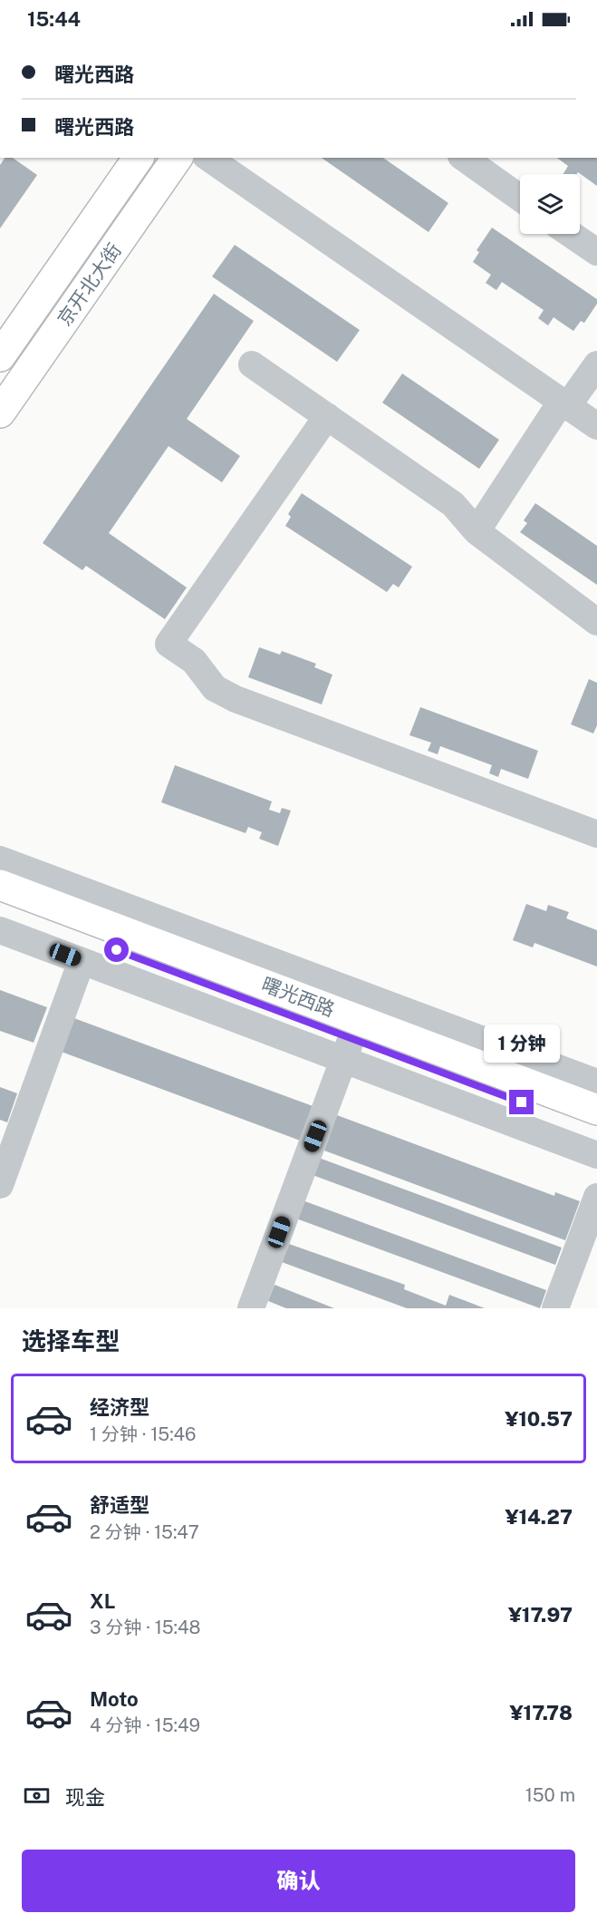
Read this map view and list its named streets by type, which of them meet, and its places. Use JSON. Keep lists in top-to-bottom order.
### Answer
{
  "streets": {
    "main road": ["京开北大街", "曙光西路"]
  },
  "page": {
    "status": "15:44",
    "banner": ["曙光西路", "曙光西路"],
    "bubble": "1 分钟",
    "heading": "选择车型",
    "list": [
      {
        "name": "经济型",
        "note": "1 分钟 · 15:46",
        "value": "¥10.57"
      },
      {
        "name": "舒适型",
        "note": "2 分钟 · 15:47",
        "value": "¥14.27"
      },
      {
        "name": "XL",
        "note": "3 分钟 · 15:48",
        "value": "¥17.97"
      },
      {
        "name": "Moto",
        "note": "4 分钟 · 15:49",
        "value": "¥17.78"
      }
    ],
    "pay": ["现金", "150 m"],
    "buttons": "确认"
  }
}
